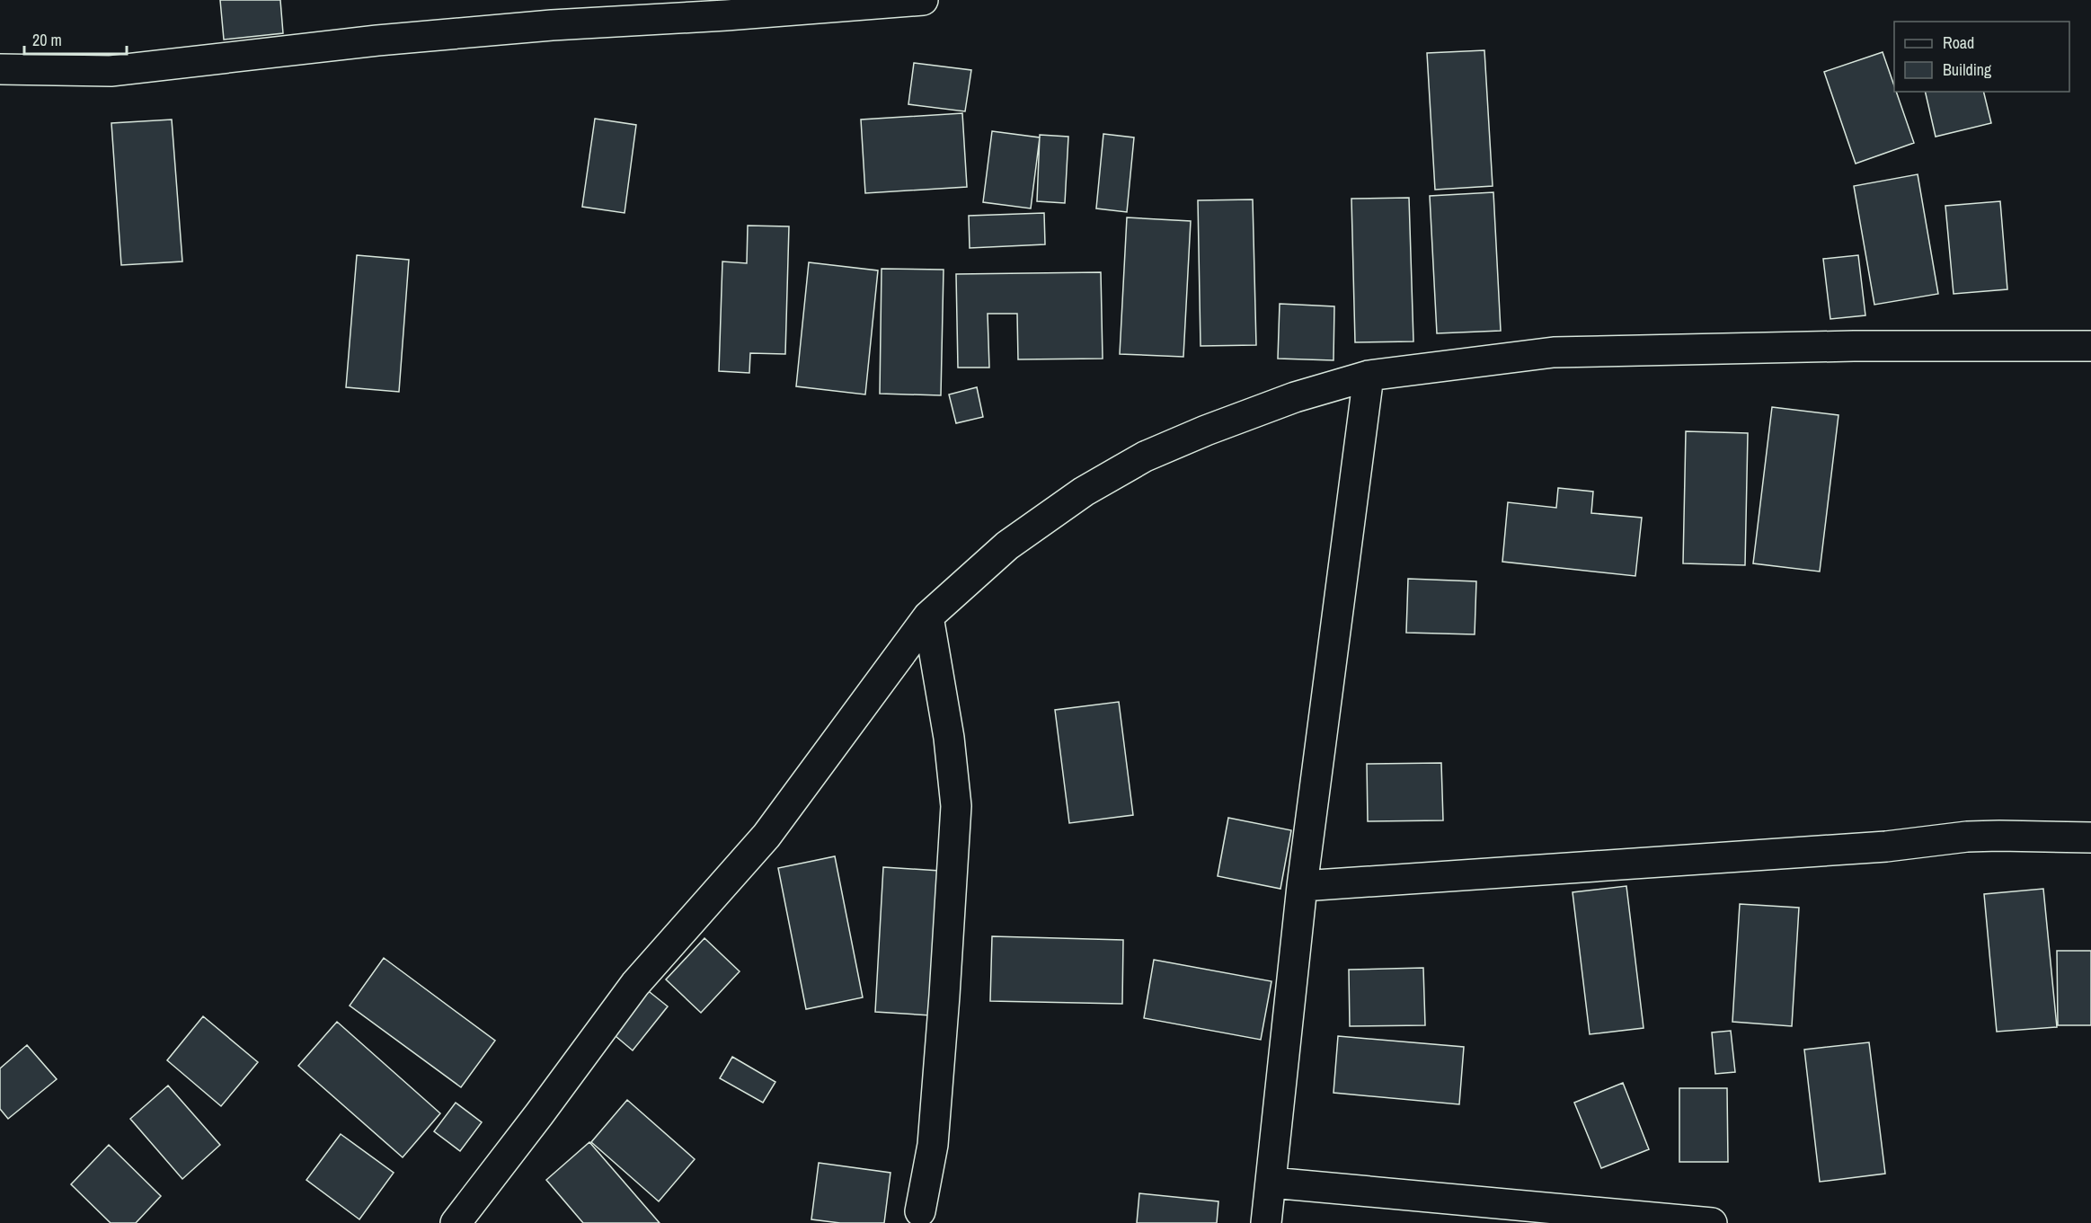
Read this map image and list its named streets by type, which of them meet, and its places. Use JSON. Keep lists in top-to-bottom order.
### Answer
{
  "legend": ["Road", "Building"],
  "scale_bar": "20 m"
}
